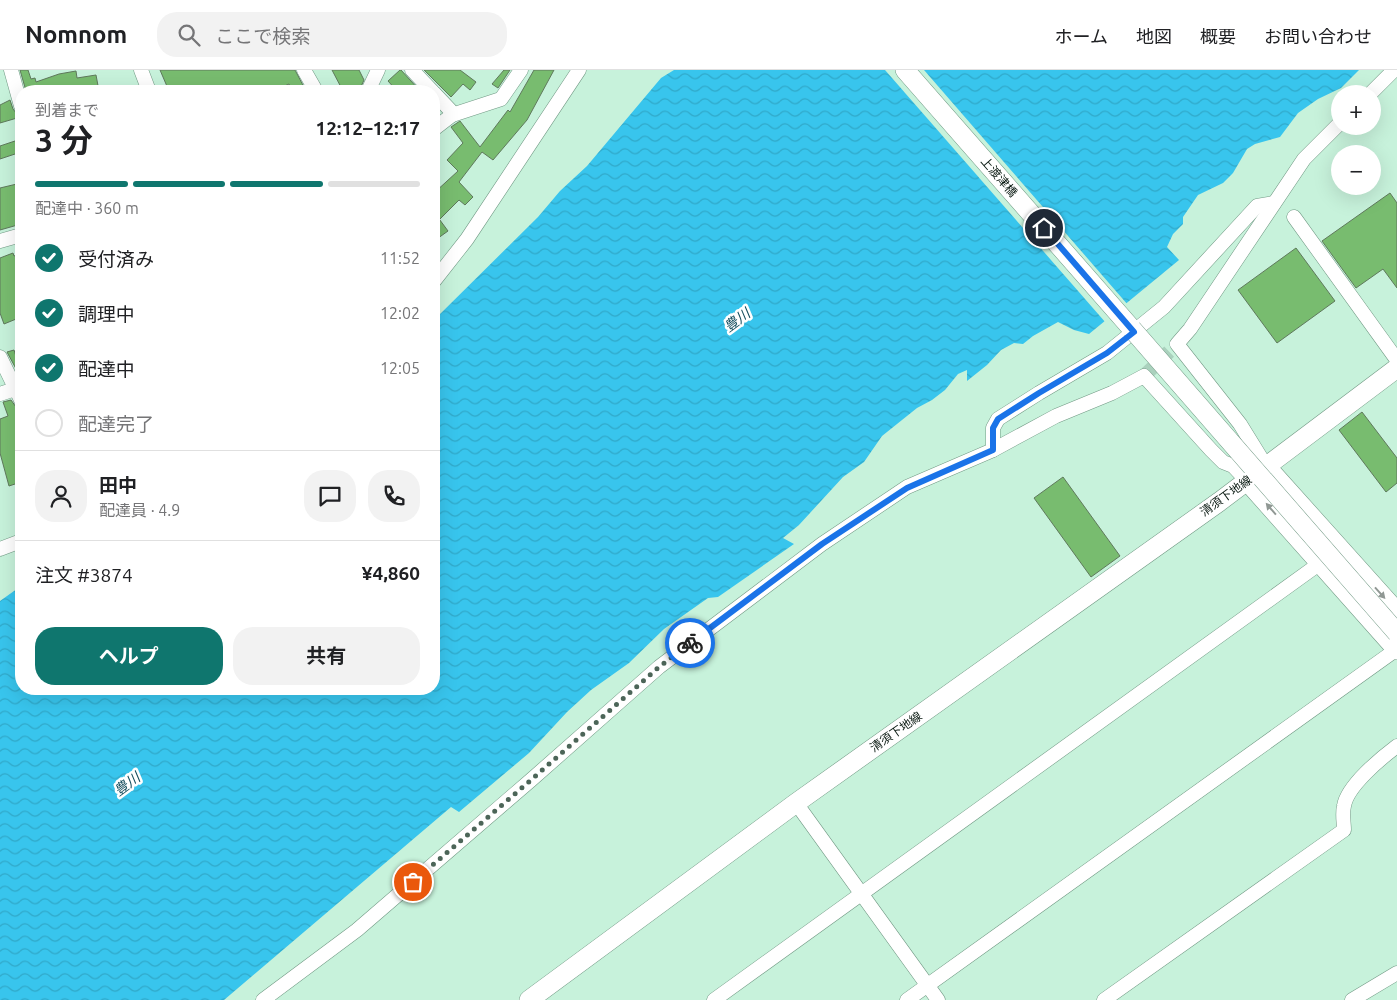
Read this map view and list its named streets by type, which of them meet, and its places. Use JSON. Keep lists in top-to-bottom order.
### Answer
{
  "streets": {
    "main road": ["上渡津橋", "清須下地線"]
  },
  "water": ["豊川"],
  "page": {
    "header": "Nomnom",
    "search": "ここで検索",
    "nav": [
      "ホーム",
      "地図",
      "概要",
      "お問い合わせ"
    ],
    "map_buttons": ["+", "−"],
    "heading": ["3 分", "到着まで", "12:12–12:17"],
    "panel": [
      "田中",
      "配達員 · 4.9",
      "注文 #3874",
      "¥4,860"
    ],
    "bar": "配達中 · 360 m",
    "list": [
      ["受付済み", "11:52"],
      ["調理中", "12:02"],
      ["配達中", "12:05"],
      "配達完了"
    ],
    "buttons": ["ヘルプ", "共有"]
  }
}
